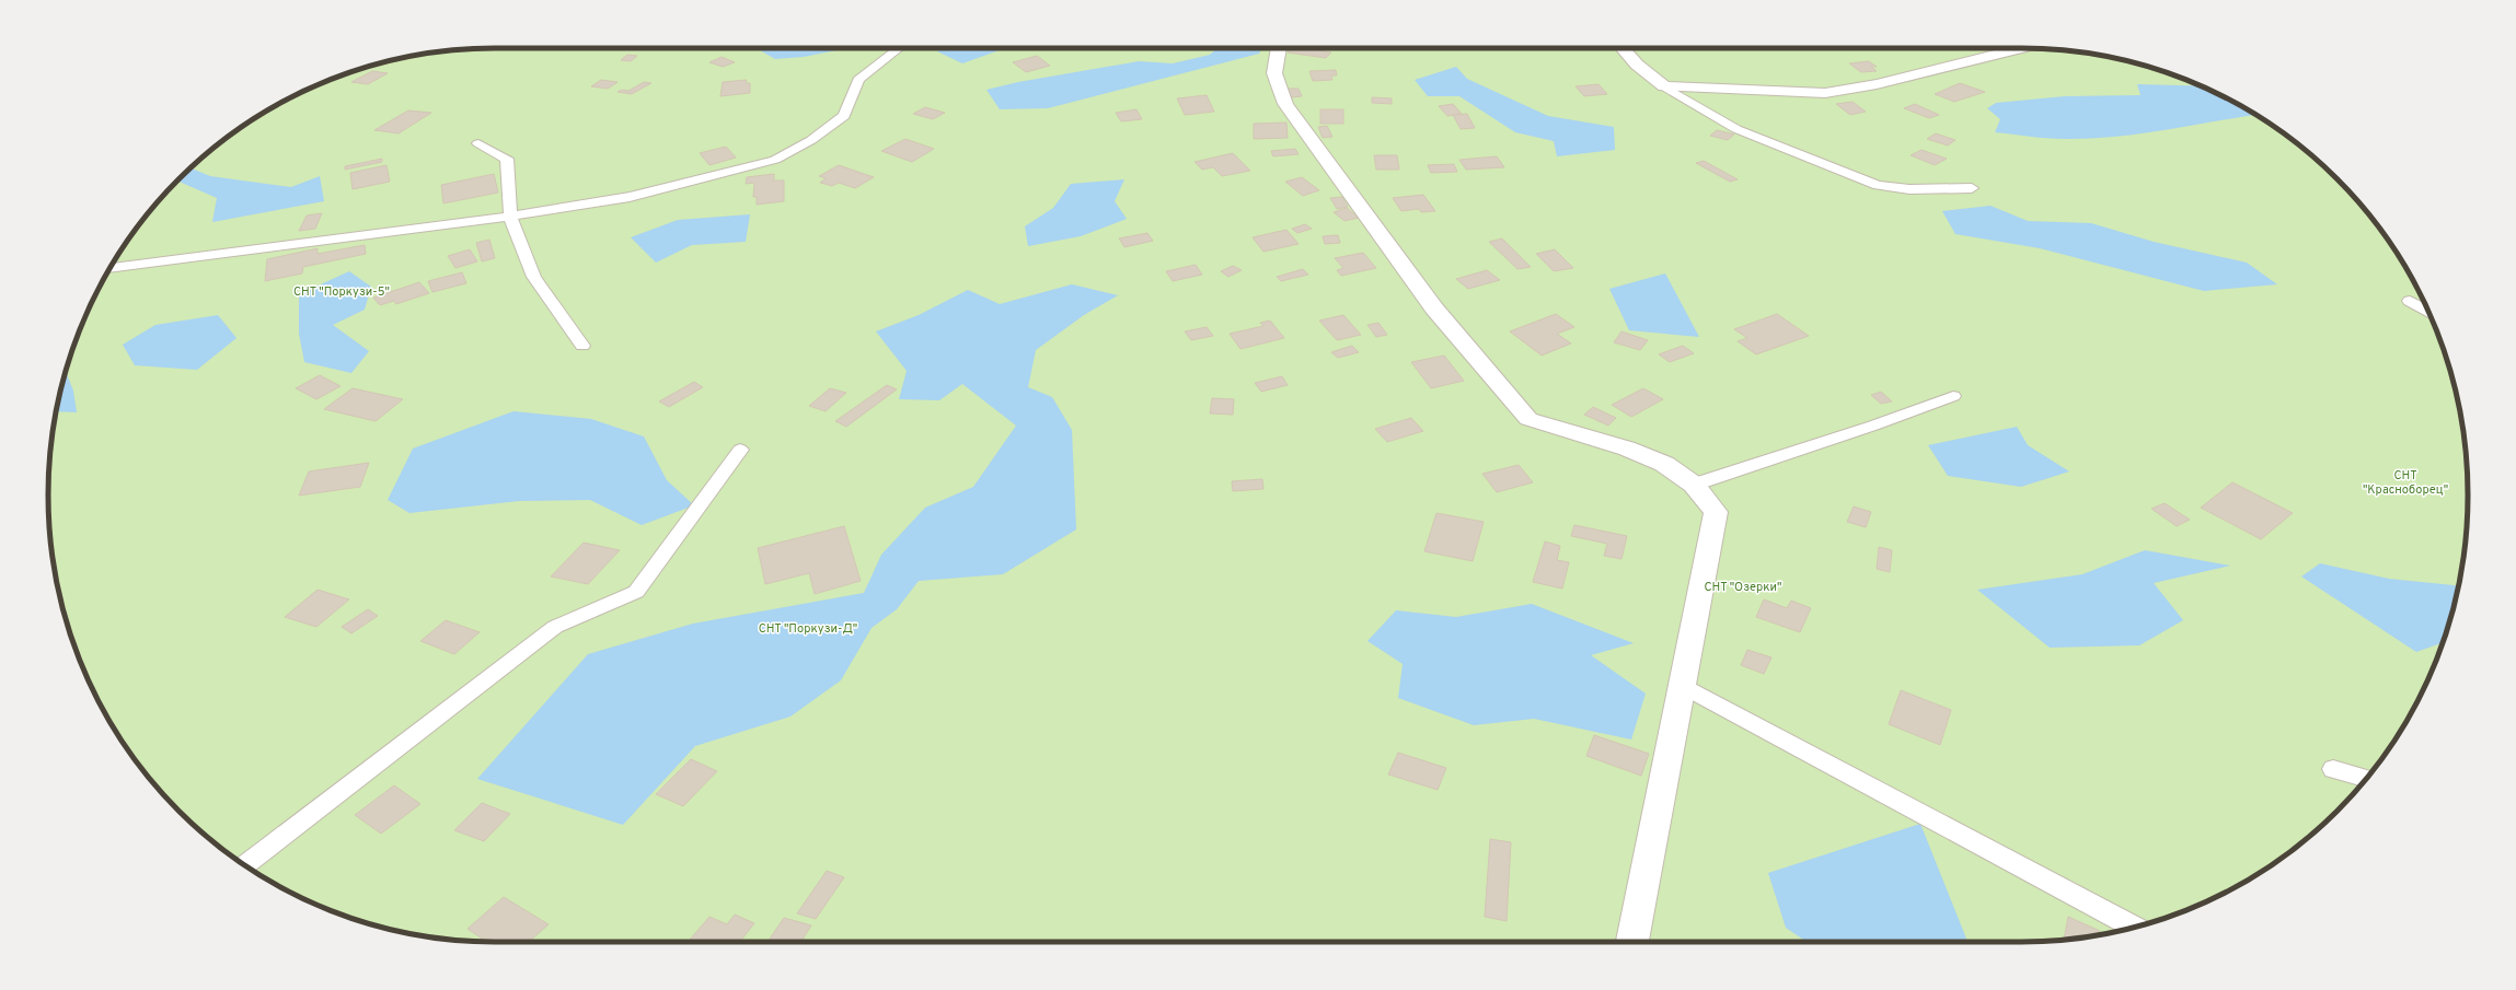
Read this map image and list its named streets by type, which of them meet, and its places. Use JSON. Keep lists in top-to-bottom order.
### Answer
{
  "parks": [
    "СНТ \"Поркузи-5\"",
    "СНТ \"Красноборец\"",
    "СНТ \"Озерки\"",
    "СНТ \"Поркузи-Д\""
  ]
}
